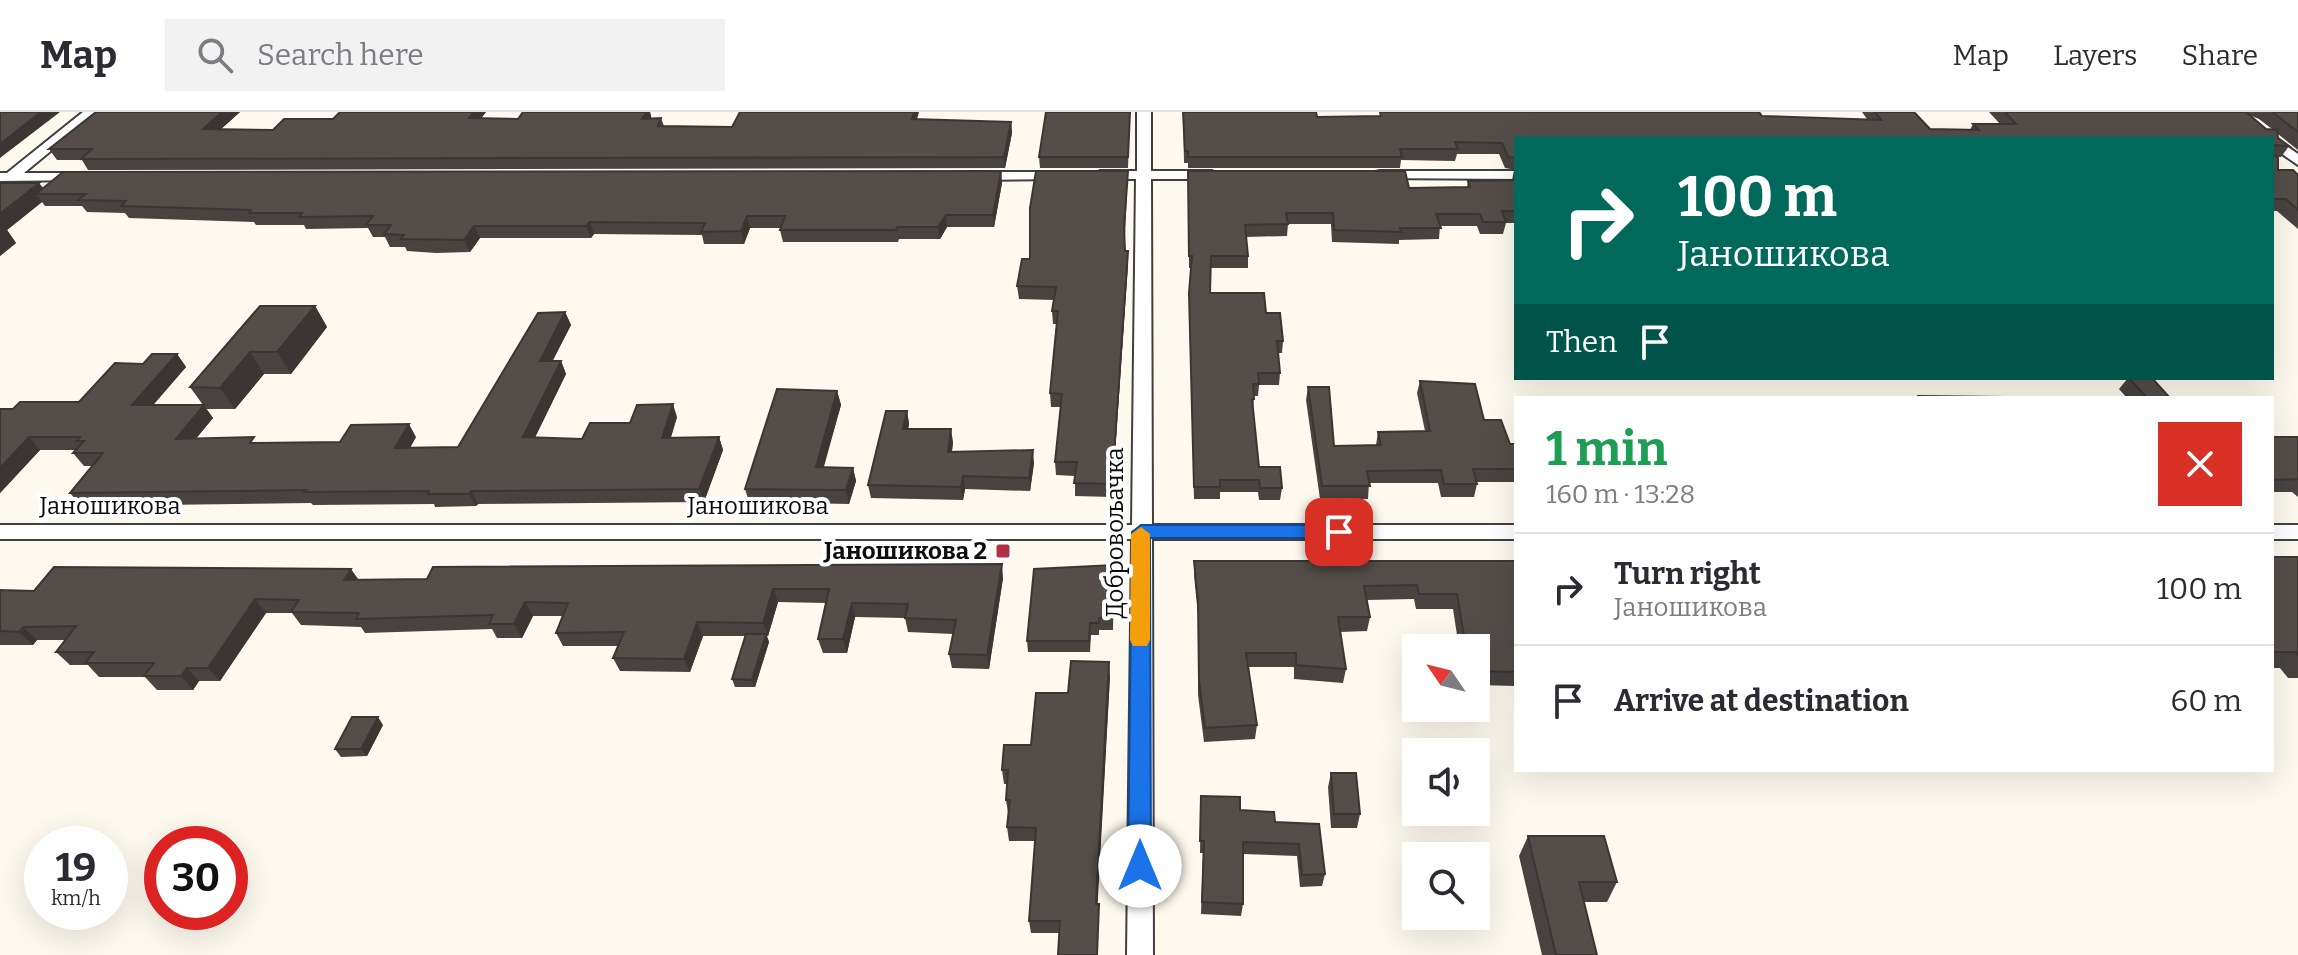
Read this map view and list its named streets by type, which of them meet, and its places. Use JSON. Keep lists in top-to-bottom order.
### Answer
{
  "streets": {
    "street": ["Јаношикова", "Добровољачка"]
  },
  "crossings": [
    ["Јаношикова", "Добровољачка"]
  ],
  "places": {
    "transit": ["Јаношикова 2"]
  },
  "north": "top left",
  "page": {
    "header": "Map",
    "search": "Search here",
    "nav": ["Map", "Layers", "Share"],
    "turn": ["100 m", "Јаношикова"],
    "then": "Then",
    "heading": ["1 min", "160 m · 13:28"],
    "list": [
      {
        "name": "Turn right",
        "note": "Јаношикова",
        "value": "100 m"
      },
      {
        "name": "Arrive at destination",
        "value": "60 m"
      }
    ],
    "speed": "19 km/h",
    "limit": "30"
  }
}
